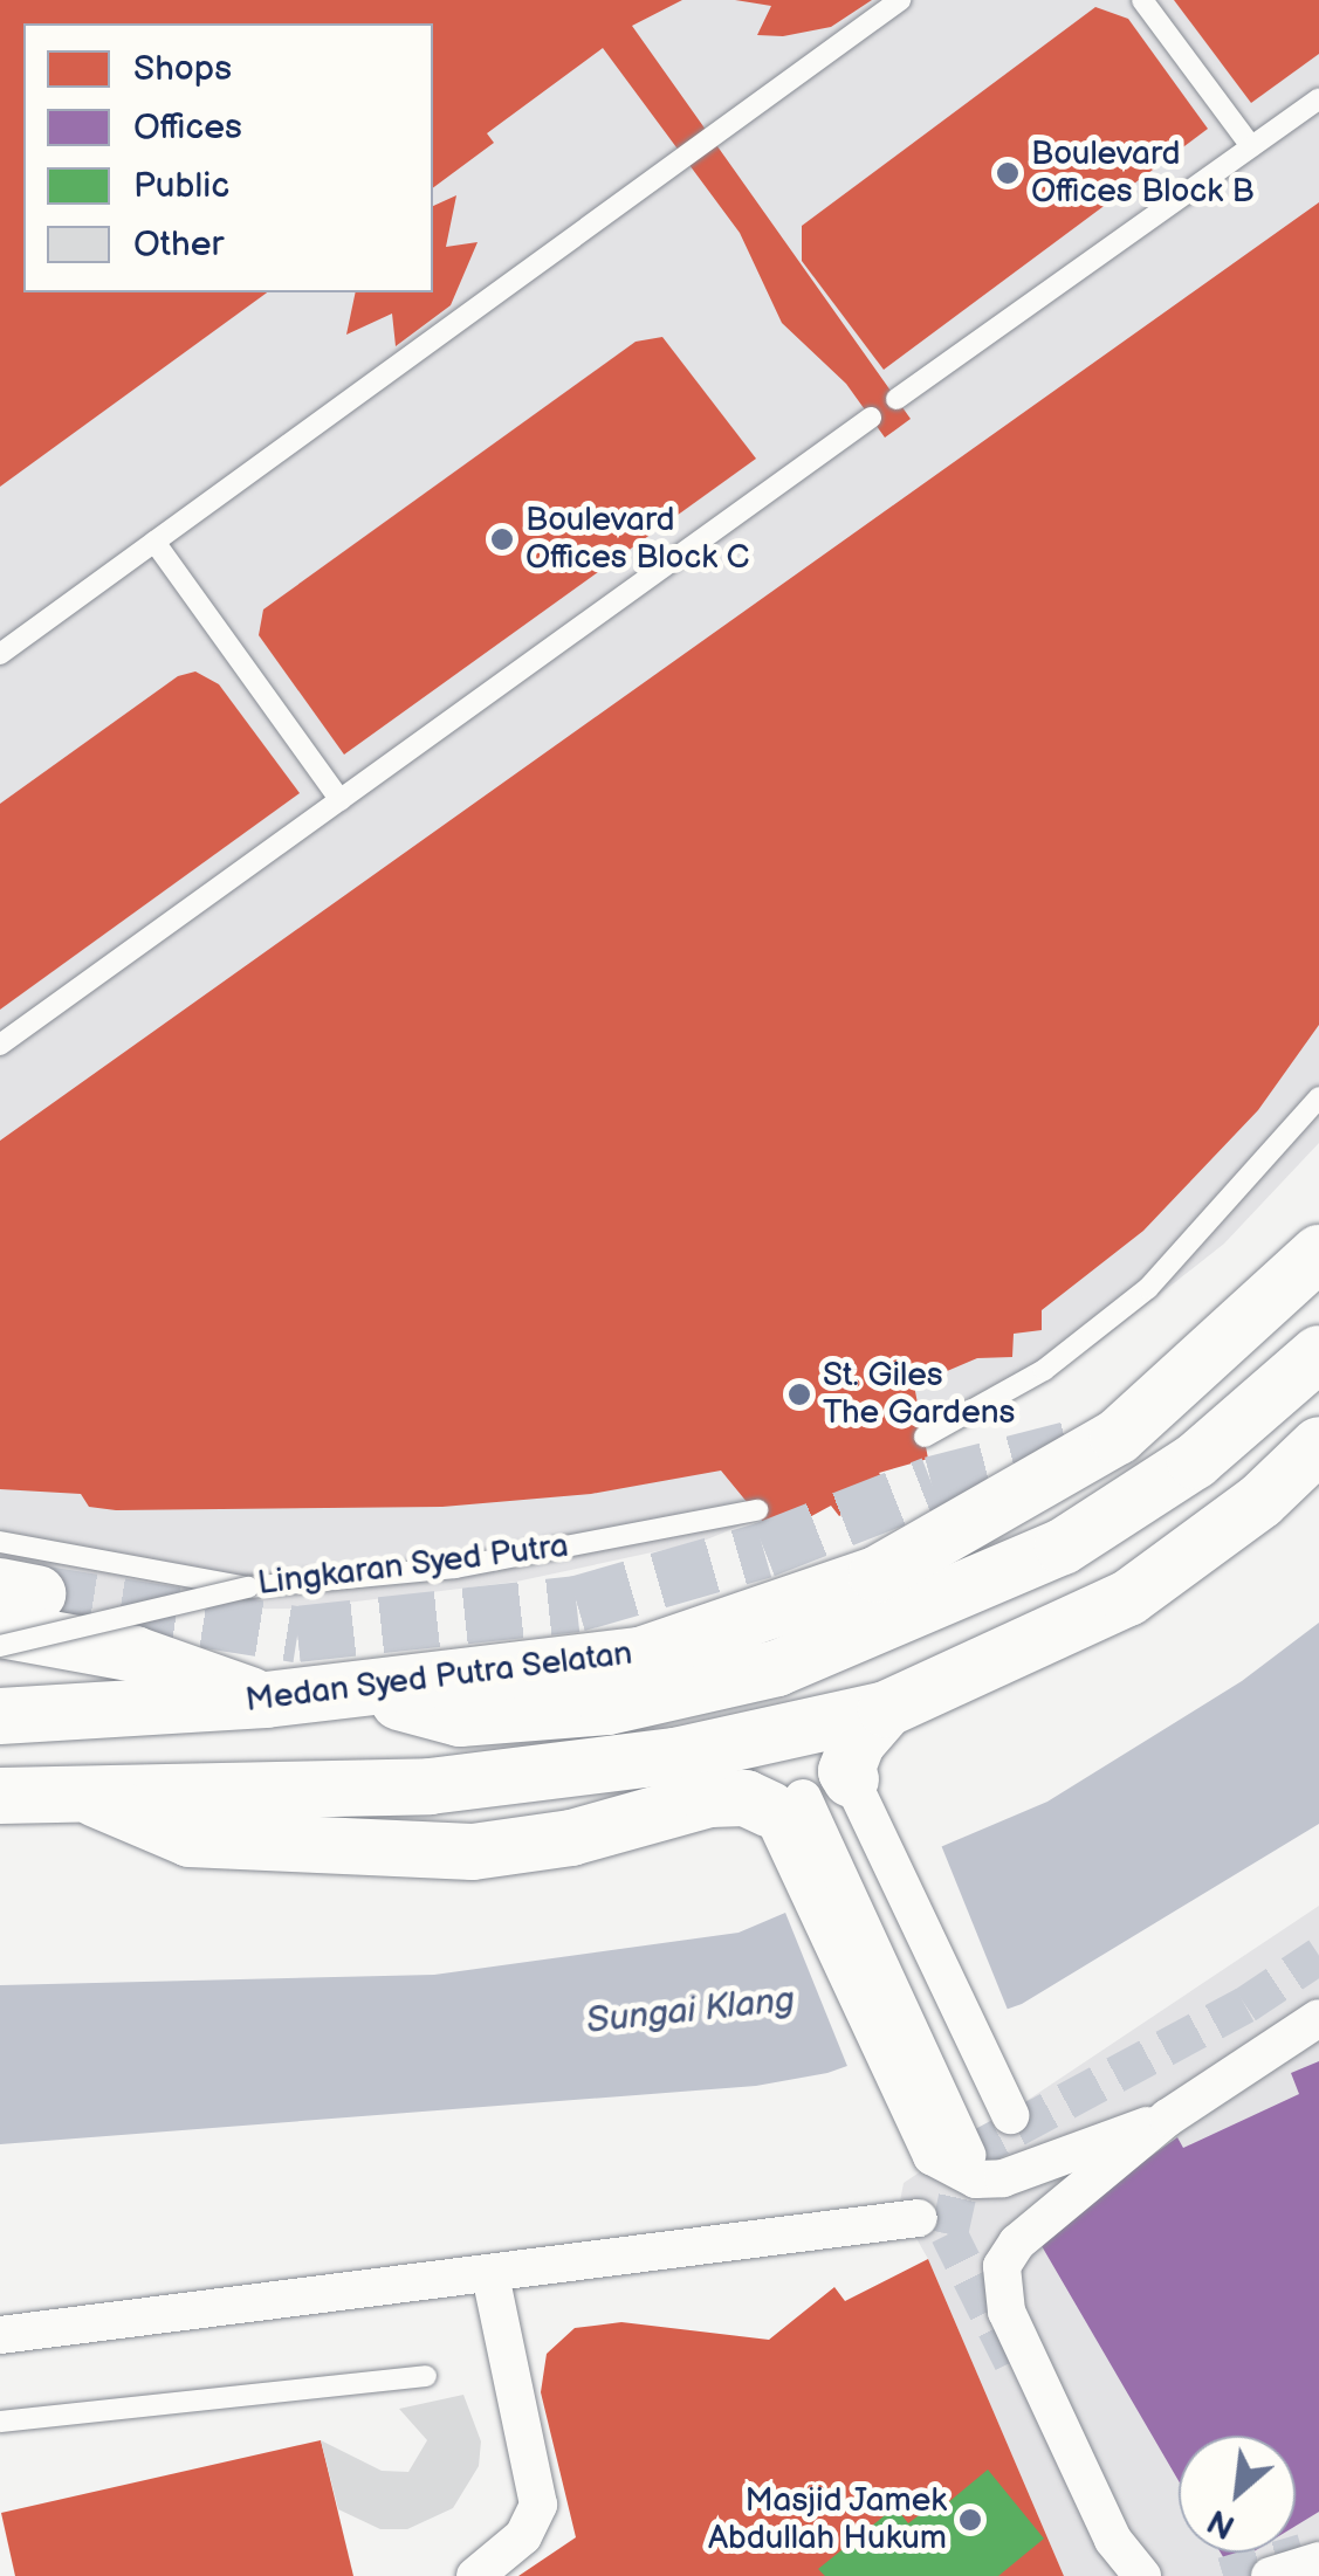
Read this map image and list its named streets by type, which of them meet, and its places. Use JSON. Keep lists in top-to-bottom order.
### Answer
{
  "streets": {
    "main road": ["Medan Syed Putra Selatan"],
    "lane": ["Lingkaran Syed Putra"]
  },
  "water": ["Sungai Klang"],
  "places": [
    "Boulevard Offices Block B",
    "Boulevard Offices Block C",
    "St. Giles The Gardens",
    "Masjid Jamek Abdullah Hukum"
  ],
  "legend": [
    "Shops",
    "Offices",
    "Public",
    "Other"
  ],
  "north": "bottom left"
}
